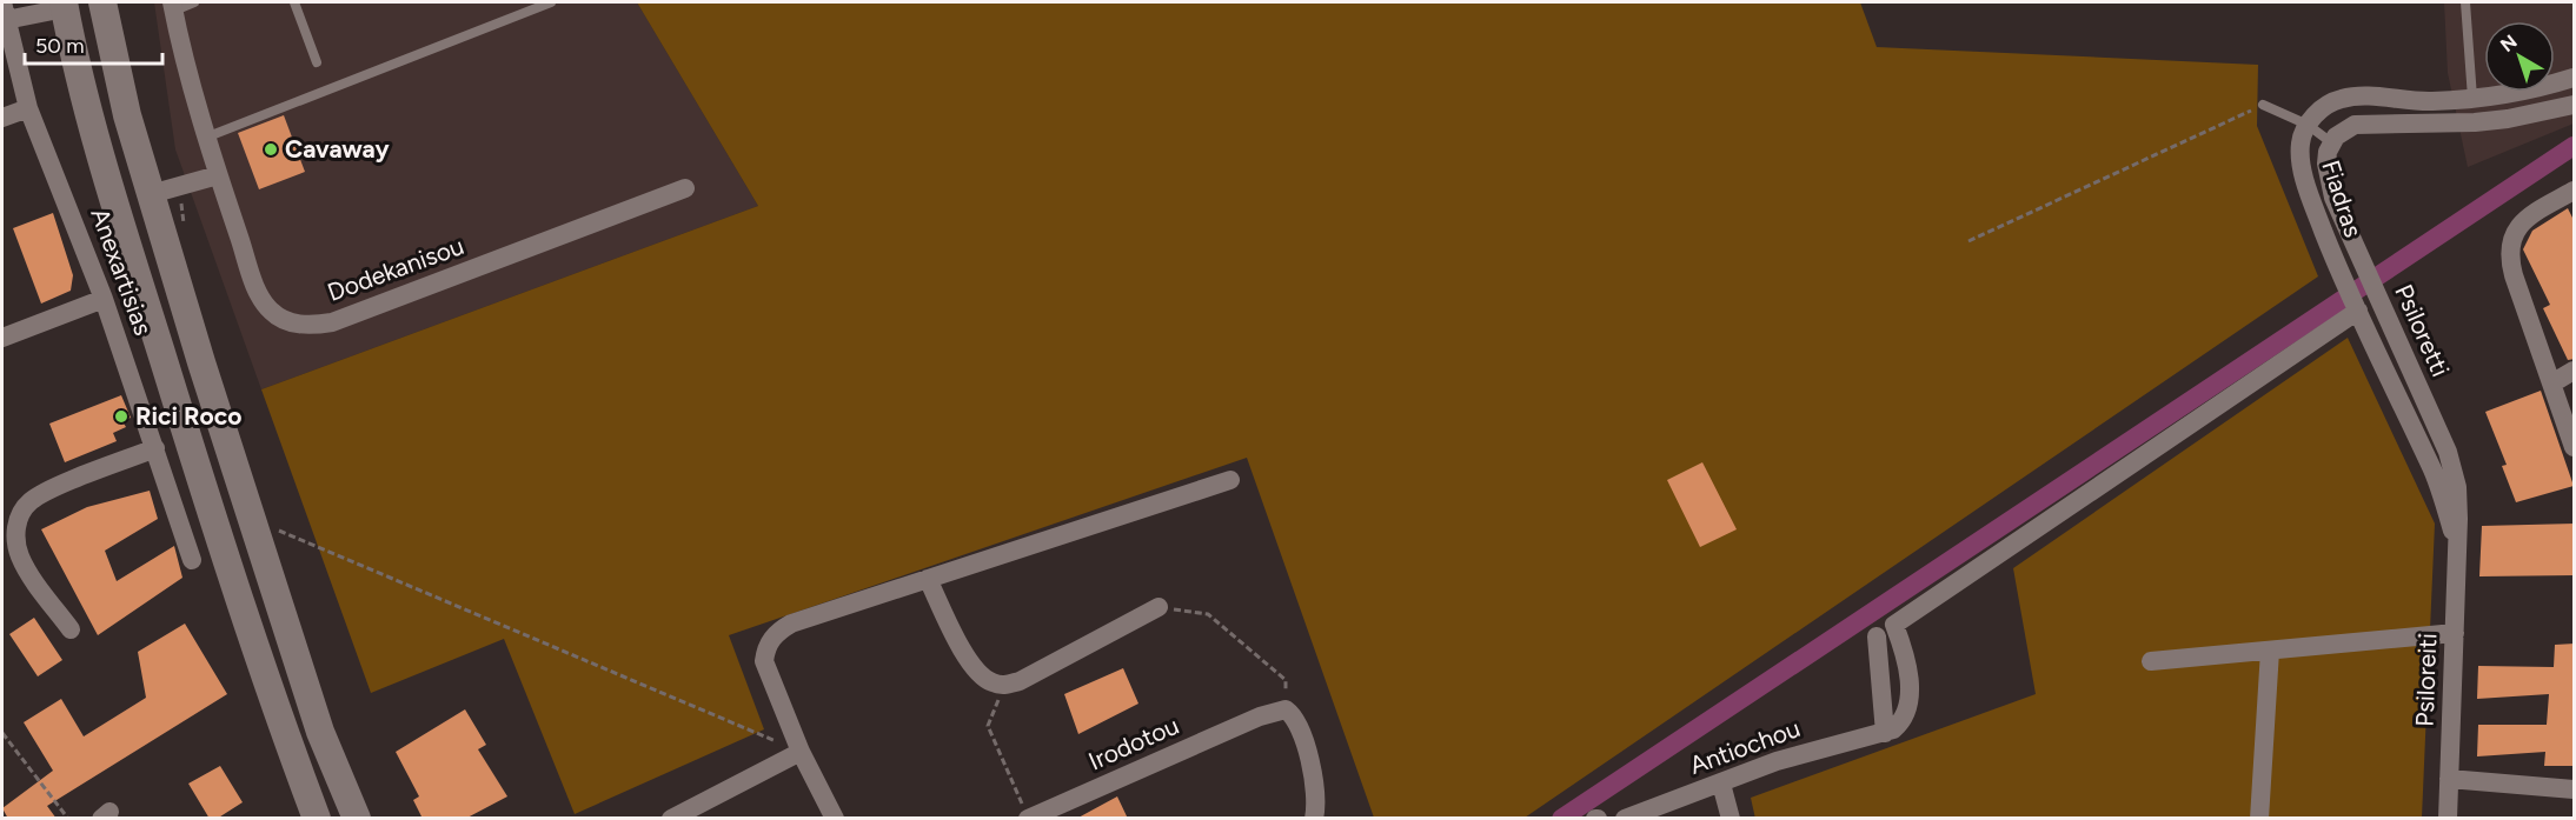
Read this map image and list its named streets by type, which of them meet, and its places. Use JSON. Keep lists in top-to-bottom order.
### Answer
{
  "streets": {
    "street": [
      "Fiadras",
      "Dodekanisou",
      "Anexartisias",
      "Psiloretti",
      "Psiloreiti",
      "Irodotou",
      "Antiochou"
    ]
  },
  "crossings": [
    ["Fiadras", "Psiloretti"],
    ["Fiadras", "Psiloreiti"],
    ["Psiloretti", "Psiloreiti"]
  ],
  "places": ["Cavaway", "Rici Roco"],
  "scale_bar": "50 m",
  "north": "top left"
}
